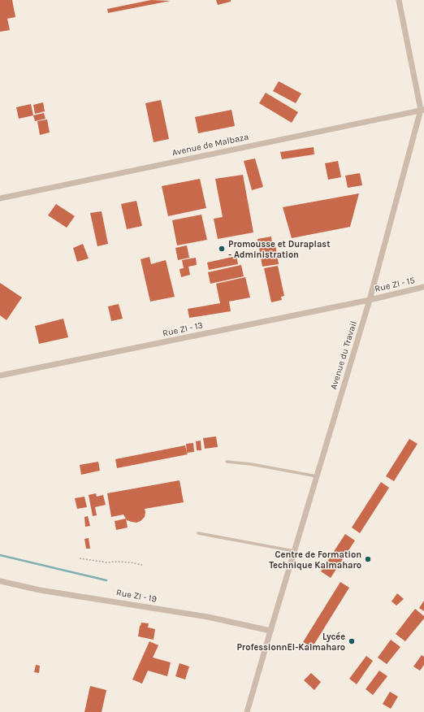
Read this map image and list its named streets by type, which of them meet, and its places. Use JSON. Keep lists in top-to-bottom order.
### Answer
{
  "streets": {
    "street": [
      "Avenue de Malbaza",
      "Rue ZI - 15",
      "Rue ZI - 13",
      "Avenue du Travail",
      "Rue ZI - 19"
    ]
  },
  "crossings": [
    ["Avenue de Malbaza", "Avenue du Travail"],
    ["Rue ZI - 15", "Rue ZI - 13"],
    ["Rue ZI - 15", "Avenue du Travail"],
    ["Rue ZI - 13", "Avenue du Travail"],
    ["Avenue du Travail", "Rue ZI - 19"]
  ],
  "places": ["Promousse et Duraplast - Administration", "Centre de Formation Technique Kalmaharo", "Lycée ProfessionnEl-Kalmaharo"]
}
